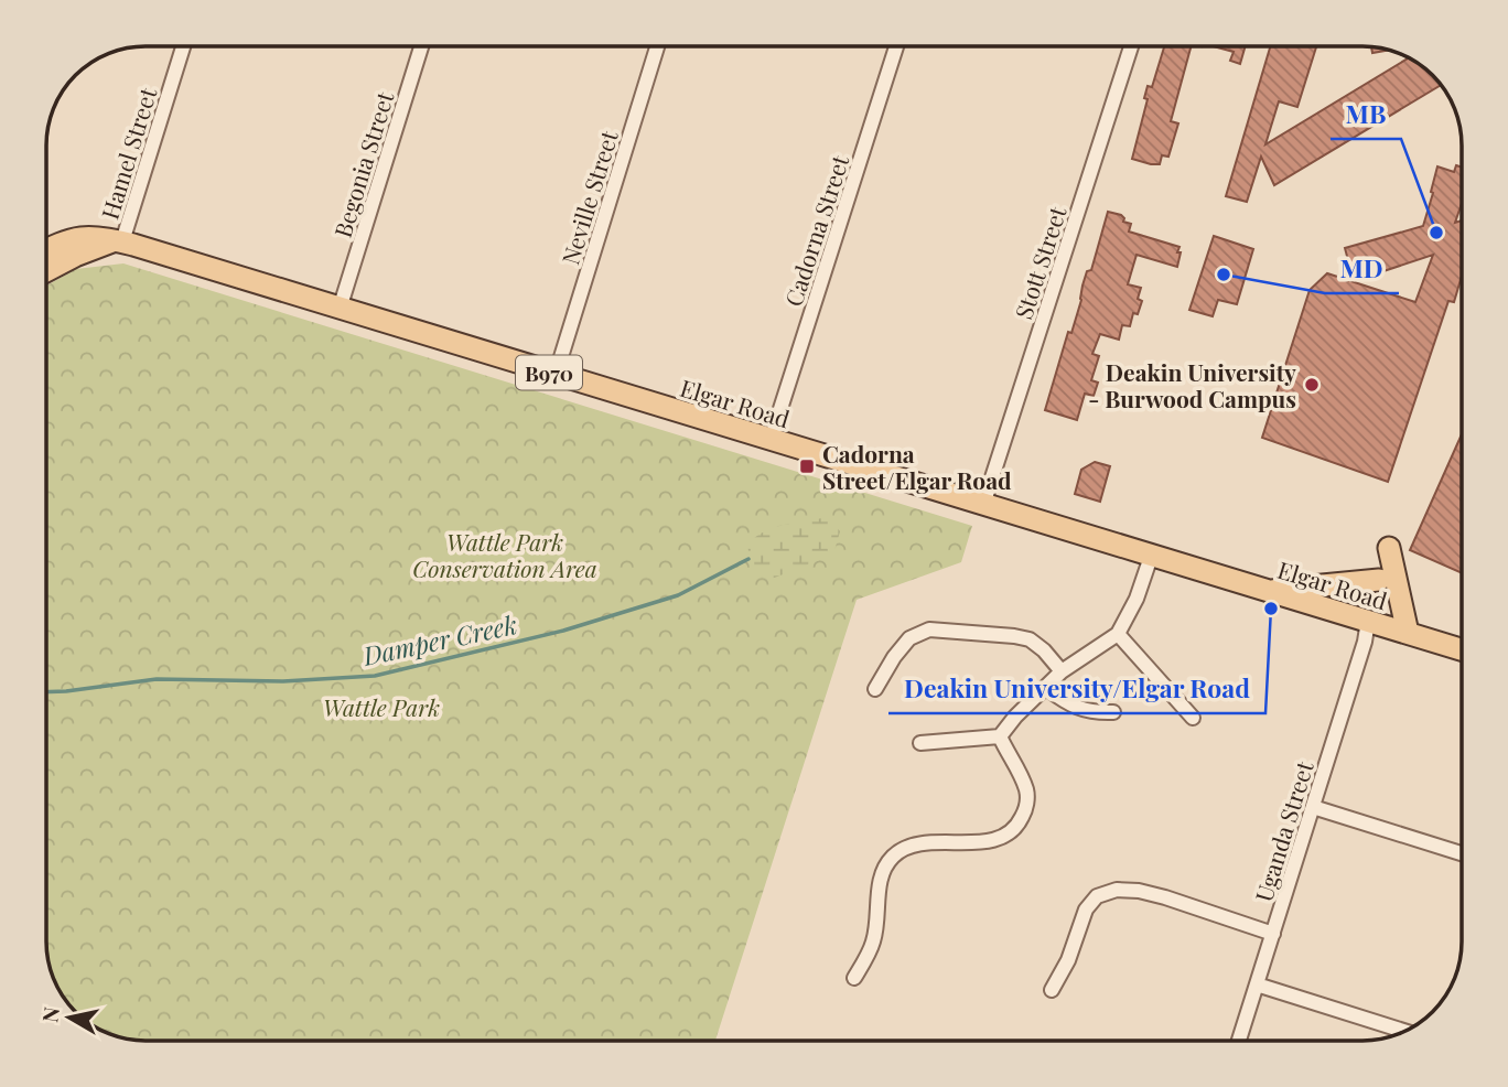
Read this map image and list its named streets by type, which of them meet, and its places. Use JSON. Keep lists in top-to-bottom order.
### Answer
{
  "streets": {
    "main road": ["B970", "Elgar Road"],
    "street": [
      "Hamel Street",
      "Begonia Street",
      "Neville Street",
      "Cadorna Street",
      "Stott Street",
      "Uganda Street"
    ]
  },
  "crossings": [
    ["Hamel Street", "Elgar Road"],
    ["Begonia Street", "Elgar Road"],
    ["Neville Street", "Elgar Road"],
    ["Cadorna Street", "Elgar Road"],
    ["Stott Street", "Elgar Road"],
    ["Elgar Road", "Uganda Street"]
  ],
  "water": ["Damper Creek"],
  "parks": ["Wattle Park Conservation Area", "Wattle Park"],
  "places": {
    "other": [
      "MB",
      "MD",
      "Deakin University - Burwood Campus",
      "Deakin University/Elgar Road"
    ],
    "transit": ["Cadorna Street/Elgar Road"]
  },
  "north": "left"
}
